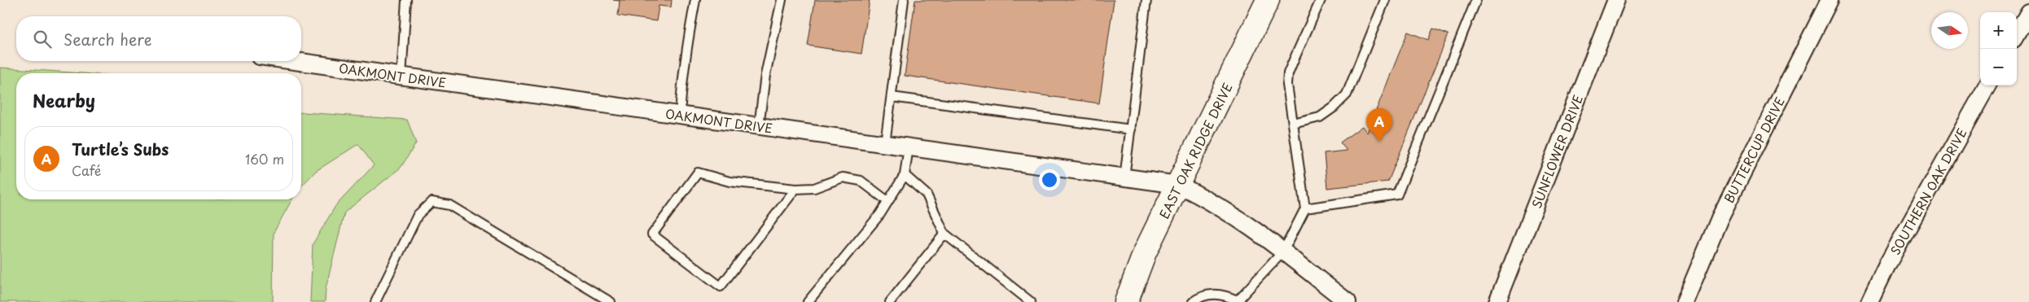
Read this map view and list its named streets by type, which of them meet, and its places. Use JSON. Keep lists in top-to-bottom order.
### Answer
{
  "streets": {
    "main road": ["EAST OAK RIDGE DRIVE"],
    "street": [
      "OAKMONT DRIVE",
      "BUTTERCUP DRIVE",
      "SUNFLOWER DRIVE",
      "SOUTHERN OAK DRIVE"
    ]
  },
  "crossings": [
    ["OAKMONT DRIVE", "EAST OAK RIDGE DRIVE"]
  ],
  "north": "right",
  "page": {
    "map_buttons": ["+", "−"],
    "search": "Search here",
    "heading": "Nearby",
    "pins": "A",
    "list": [
      {
        "mark": "A",
        "name": "Turtle’s Subs",
        "note": "Café",
        "value": "160 m"
      }
    ]
  }
}
